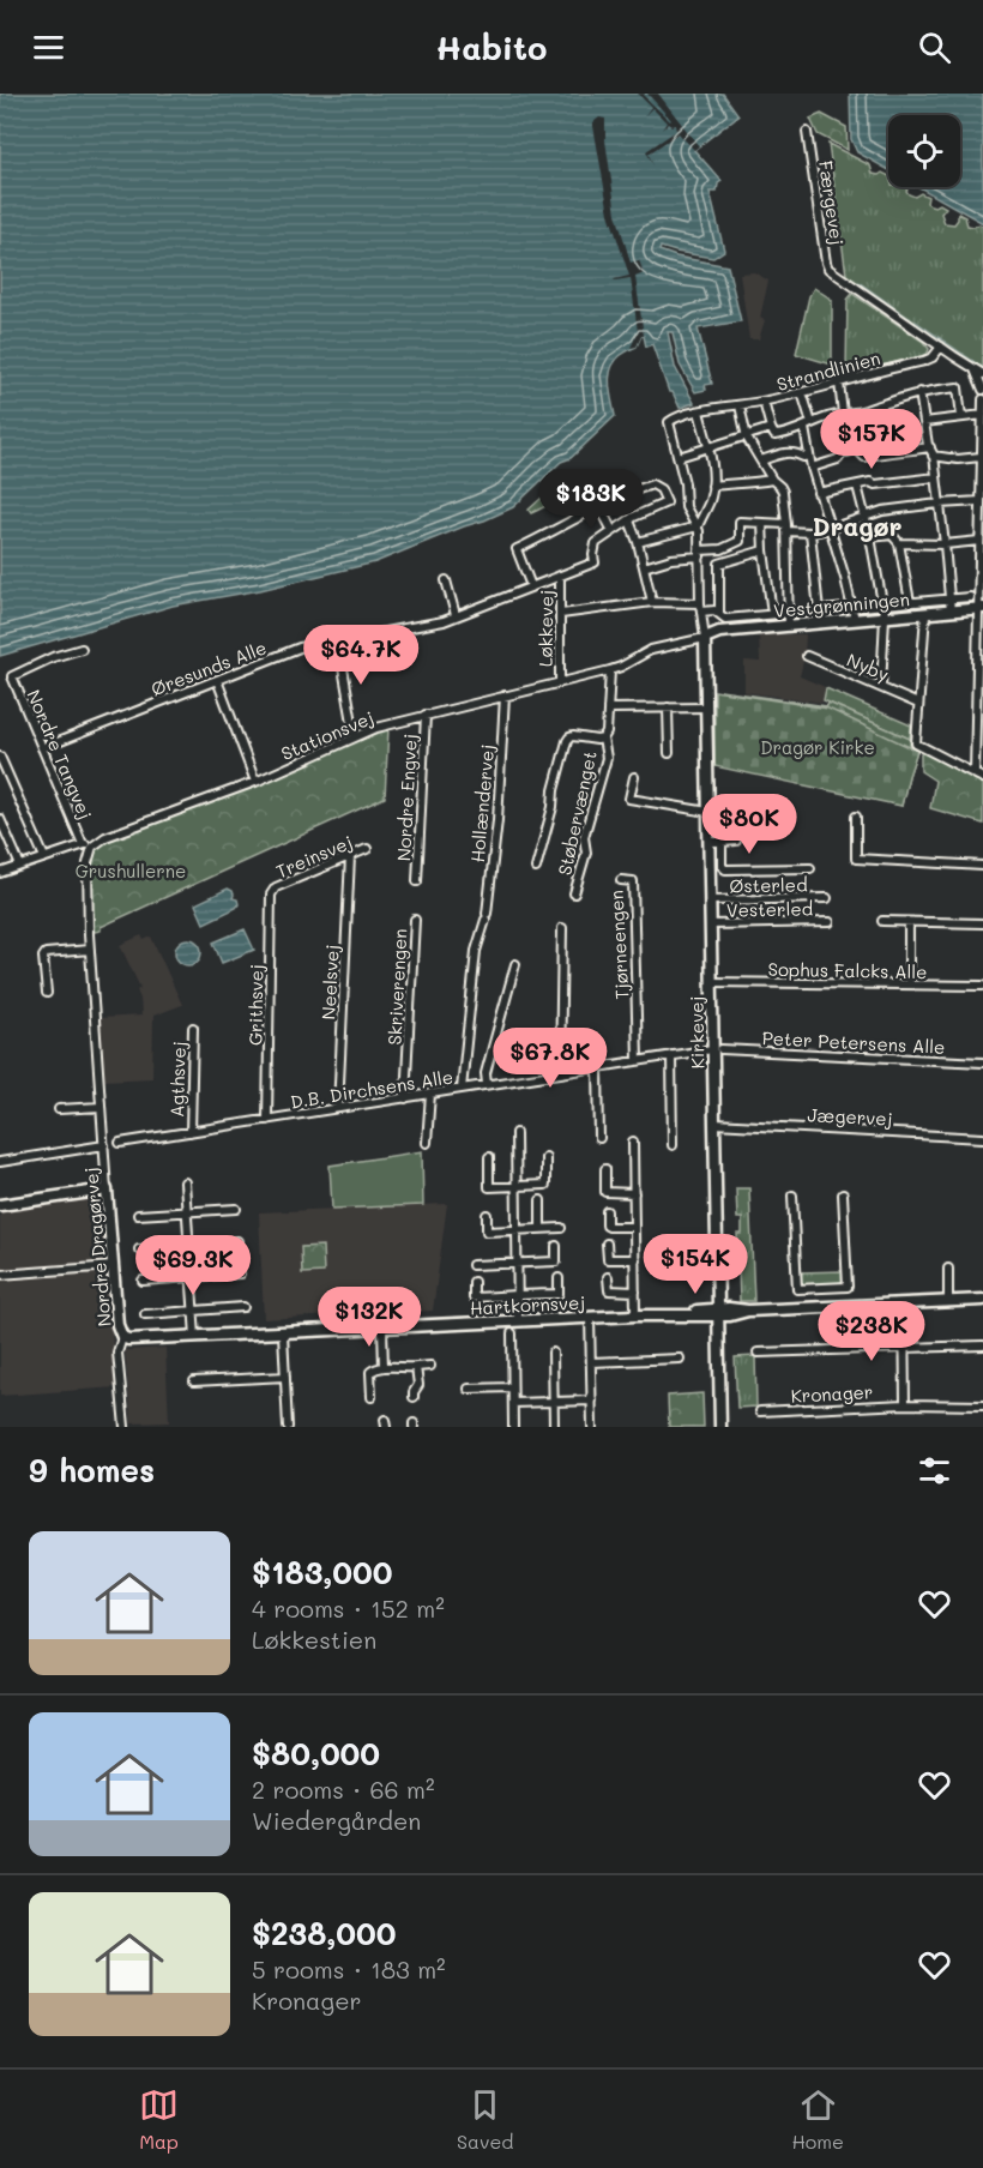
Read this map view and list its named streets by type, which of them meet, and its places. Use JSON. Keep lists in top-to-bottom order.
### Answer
{
  "streets": {
    "street": [
      "Færgevej",
      "Strandlinien",
      "Vestgrønningen",
      "Løkkevej",
      "Nyby",
      "Øresunds Alle",
      "Stationsvej",
      "Nordre Tangvej",
      "Nordre Engvej",
      "Hollændervej",
      "Støbervænget",
      "Treinsvej",
      "Østerled",
      "Vesterled",
      "Tjørneengen",
      "Sophus Falcks Alle",
      "Neelsvej",
      "Skriverengen",
      "Grithsvej",
      "Kirkevej",
      "Peter Petersens Alle",
      "Agthsvej",
      "D.B. Dirchsens Alle",
      "Jægervej",
      "Nordre Dragørvej",
      "Hartkornsvej",
      "Kronager"
    ]
  },
  "crossings": [
    ["Færgevej", "Strandlinien"],
    ["Vestgrønningen", "Løkkevej"],
    ["Vestgrønningen", "Stationsvej"],
    ["Vestgrønningen", "Kirkevej"],
    ["Løkkevej", "Øresunds Alle"],
    ["Løkkevej", "Stationsvej"],
    ["Øresunds Alle", "Nordre Tangvej"],
    ["Stationsvej", "Nordre Engvej"],
    ["Stationsvej", "Hollændervej"],
    ["Stationsvej", "Støbervænget"],
    ["Stationsvej", "Kirkevej"],
    ["Stationsvej", "Nordre Dragørvej"],
    ["Hollændervej", "D.B. Dirchsens Alle"],
    ["Treinsvej", "Neelsvej"],
    ["Treinsvej", "Grithsvej"],
    ["Østerled", "Kirkevej"],
    ["Vesterled", "Kirkevej"],
    ["Tjørneengen", "D.B. Dirchsens Alle"],
    ["Sophus Falcks Alle", "Kirkevej"],
    ["Neelsvej", "D.B. Dirchsens Alle"],
    ["Skriverengen", "D.B. Dirchsens Alle"],
    ["Grithsvej", "D.B. Dirchsens Alle"],
    ["Kirkevej", "Peter Petersens Alle"],
    ["Kirkevej", "D.B. Dirchsens Alle"],
    ["Kirkevej", "Jægervej"],
    ["Kirkevej", "Hartkornsvej"],
    ["Peter Petersens Alle", "D.B. Dirchsens Alle"],
    ["Agthsvej", "D.B. Dirchsens Alle"],
    ["Nordre Dragørvej", "Hartkornsvej"]
  ],
  "districts": ["Dragør"],
  "parks": ["Dragør Kirke", "Grushullerne"],
  "page": {
    "header": "Habito",
    "price": [
      "$157K",
      "$183K",
      "$64.7K",
      "$80K",
      "$67.8K",
      "$154K",
      "$69.3K",
      "$132K",
      "$238K"
    ],
    "heading": "9 homes",
    "list": [
      {
        "name": "$183,000",
        "note": "4 rooms · 152 m² · Løkkestien"
      },
      {
        "name": "$80,000",
        "note": "2 rooms · 66 m² · Wiedergården"
      },
      {
        "name": "$238,000",
        "note": "5 rooms · 183 m² · Kronager"
      }
    ],
    "tabs": ["Map", "Saved", "Home"]
  }
}
